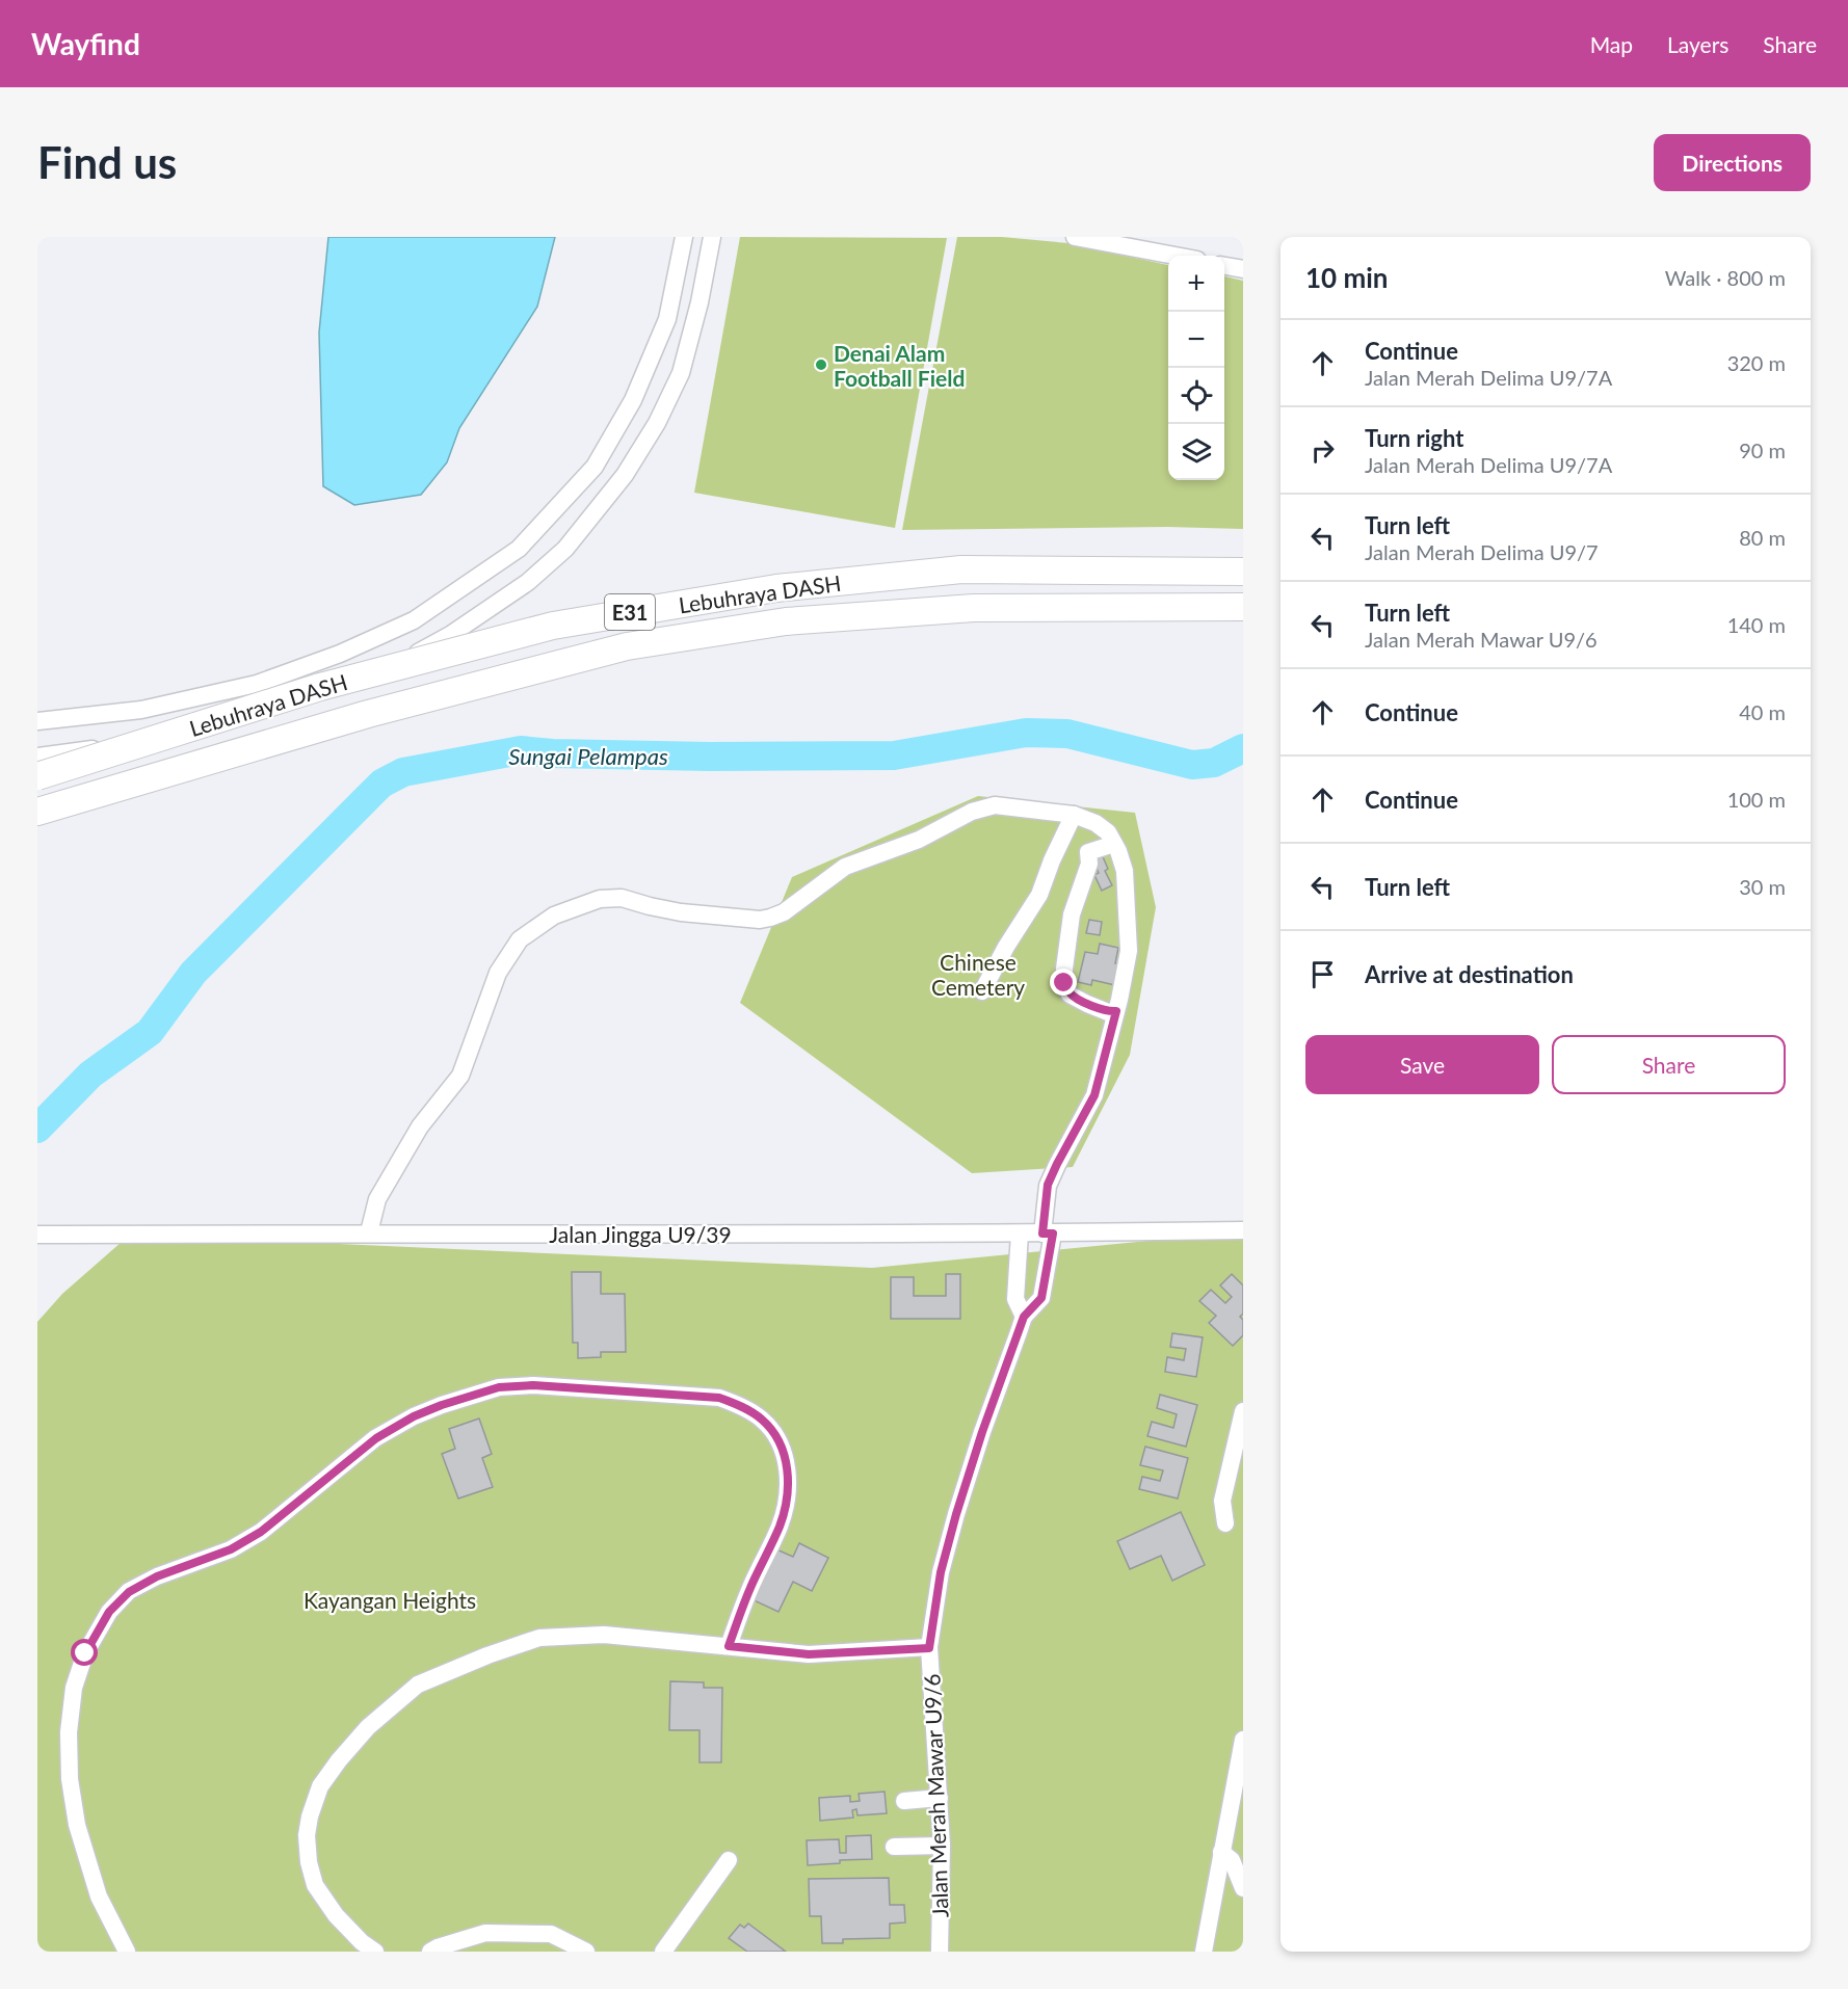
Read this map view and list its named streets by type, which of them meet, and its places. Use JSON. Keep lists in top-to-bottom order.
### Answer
{
  "streets": {
    "highway": ["Lebuhraya DASH", "E31"],
    "street": ["Jalan Jingga U9/39", "Jalan Merah Mawar U9/6"]
  },
  "crossings": [
    ["Jalan Jingga U9/39", "Jalan Merah Mawar U9/6"]
  ],
  "water": ["Sungai Pelampas"],
  "parks": ["Chinese Cemetery", "Kayangan Heights"],
  "places": ["Denai Alam Football Field"],
  "page": {
    "header": "Wayfind",
    "nav": ["Map", "Layers", "Share"],
    "buttons": [
      "Directions",
      ["Save", "Share"]
    ],
    "title": "Find us",
    "heading": ["10 min", "Walk · 800 m"],
    "map_buttons": ["+", "−"],
    "list": [
      ["Continue", "Jalan Merah Delima U9/7A", "320 m"],
      ["Turn right", "Jalan Merah Delima U9/7A", "90 m"],
      ["Turn left", "Jalan Merah Delima U9/7", "80 m"],
      ["Turn left", "Jalan Merah Mawar U9/6", "140 m"],
      ["Continue", "40 m"],
      ["Continue", "100 m"],
      ["Turn left", "30 m"],
      "Arrive at destination"
    ]
  }
}
